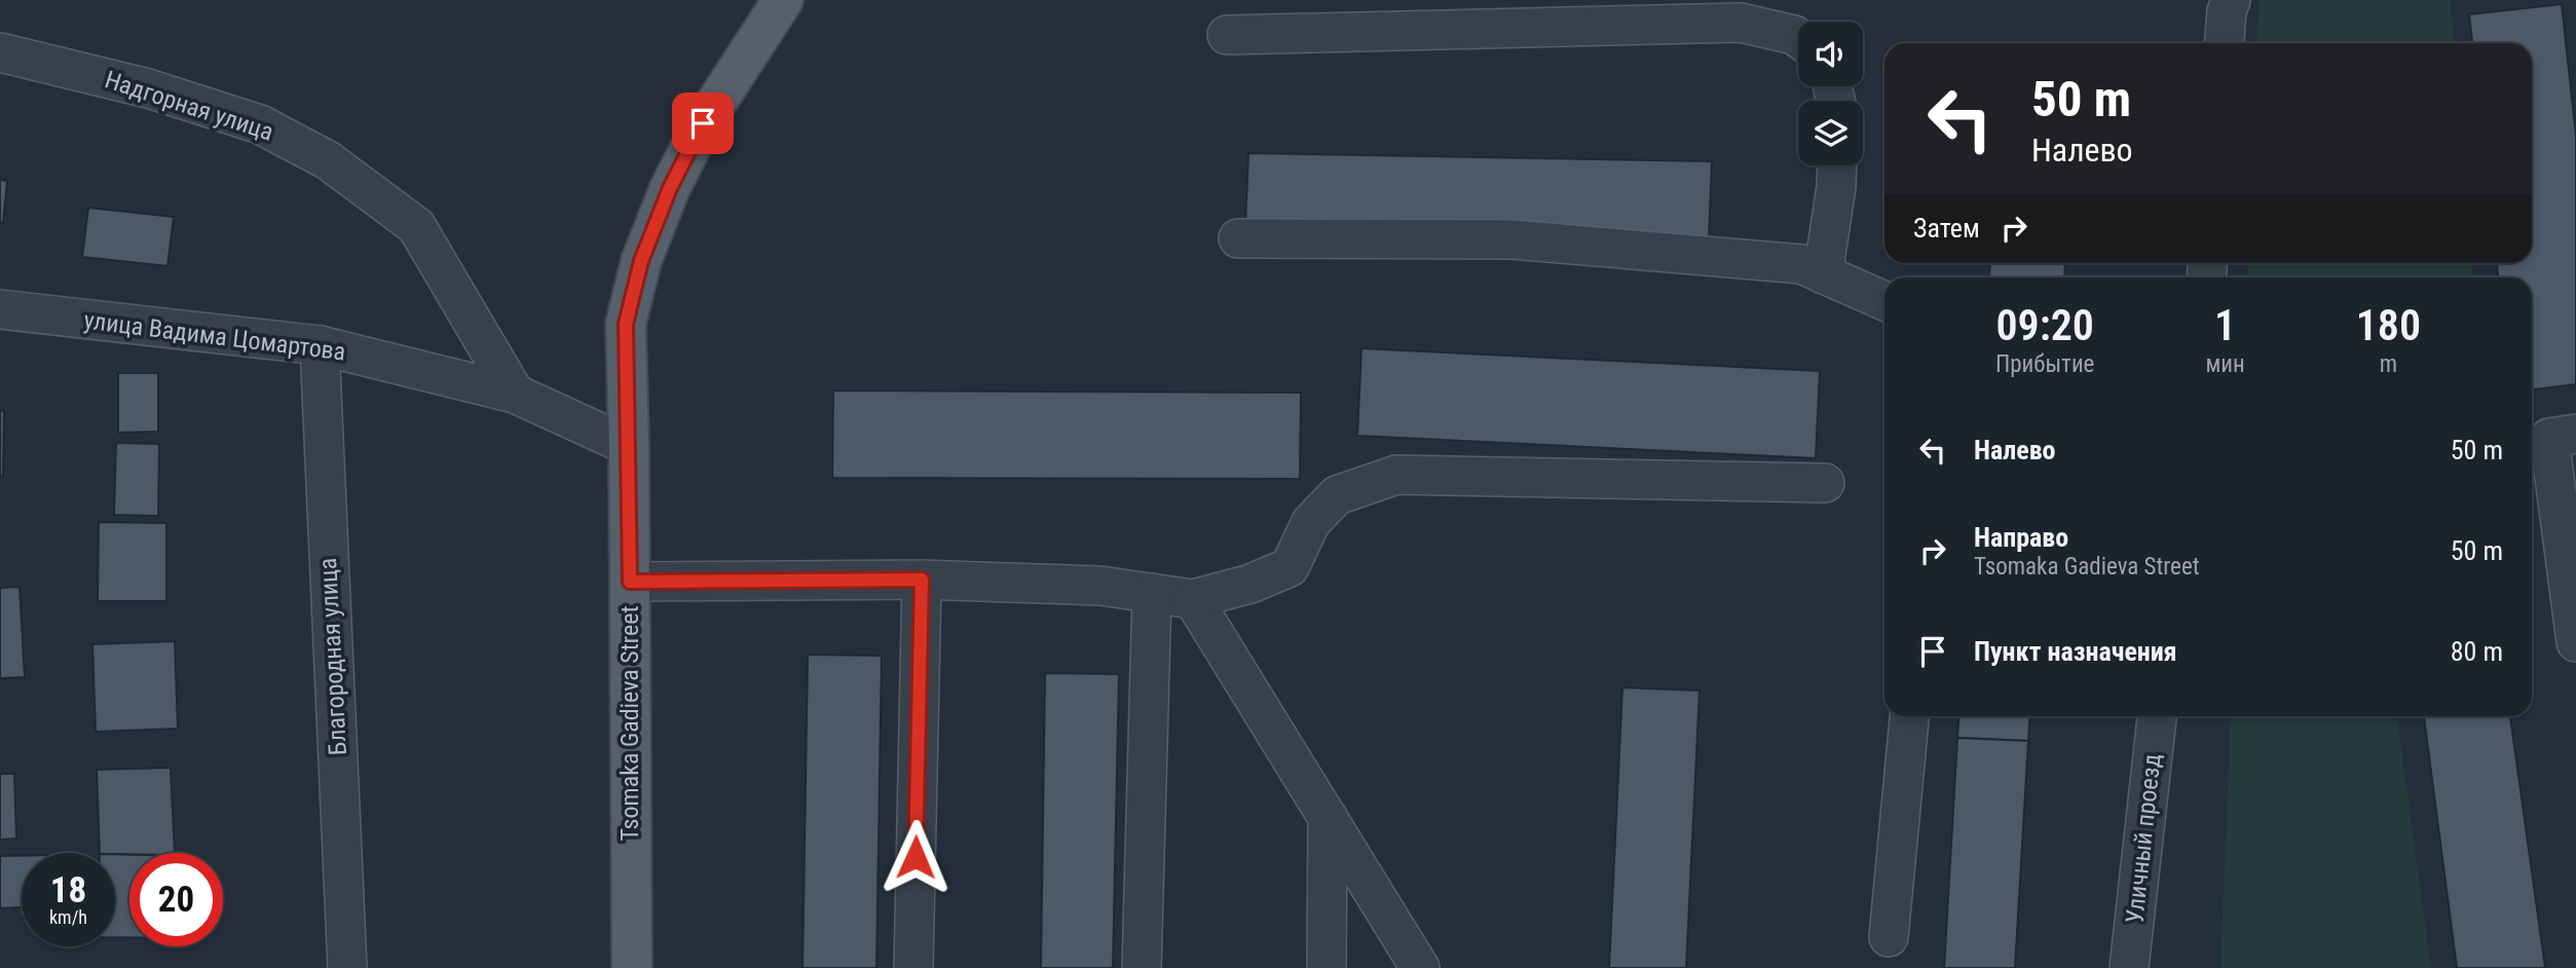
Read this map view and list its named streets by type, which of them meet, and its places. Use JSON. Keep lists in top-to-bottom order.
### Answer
{
  "streets": {
    "main road": ["Tsomaka Gadieva Street"],
    "street": [
      "Надгорная улица",
      "улица Вадима Цомартова",
      "Благородная улица",
      "Уличный проезд"
    ]
  },
  "crossings": [
    ["Надгорная улица", "улица Вадима Цомартова"],
    ["улица Вадима Цомартова", "Благородная улица"],
    ["улица Вадима Цомартова", "Tsomaka Gadieva Street"]
  ],
  "page": {
    "turn": ["50 m", "Налево"],
    "then": "Затем",
    "eta": [
      "09:20",
      "Прибытие",
      "1",
      "мин",
      "180",
      "m"
    ],
    "list": [
      {
        "name": "Налево",
        "value": "50 m"
      },
      {
        "name": "Направо",
        "note": "Tsomaka Gadieva Street",
        "value": "50 m"
      },
      {
        "name": "Пункт назначения",
        "value": "80 m"
      }
    ],
    "speed": "18 km/h",
    "limit": "20"
  }
}
